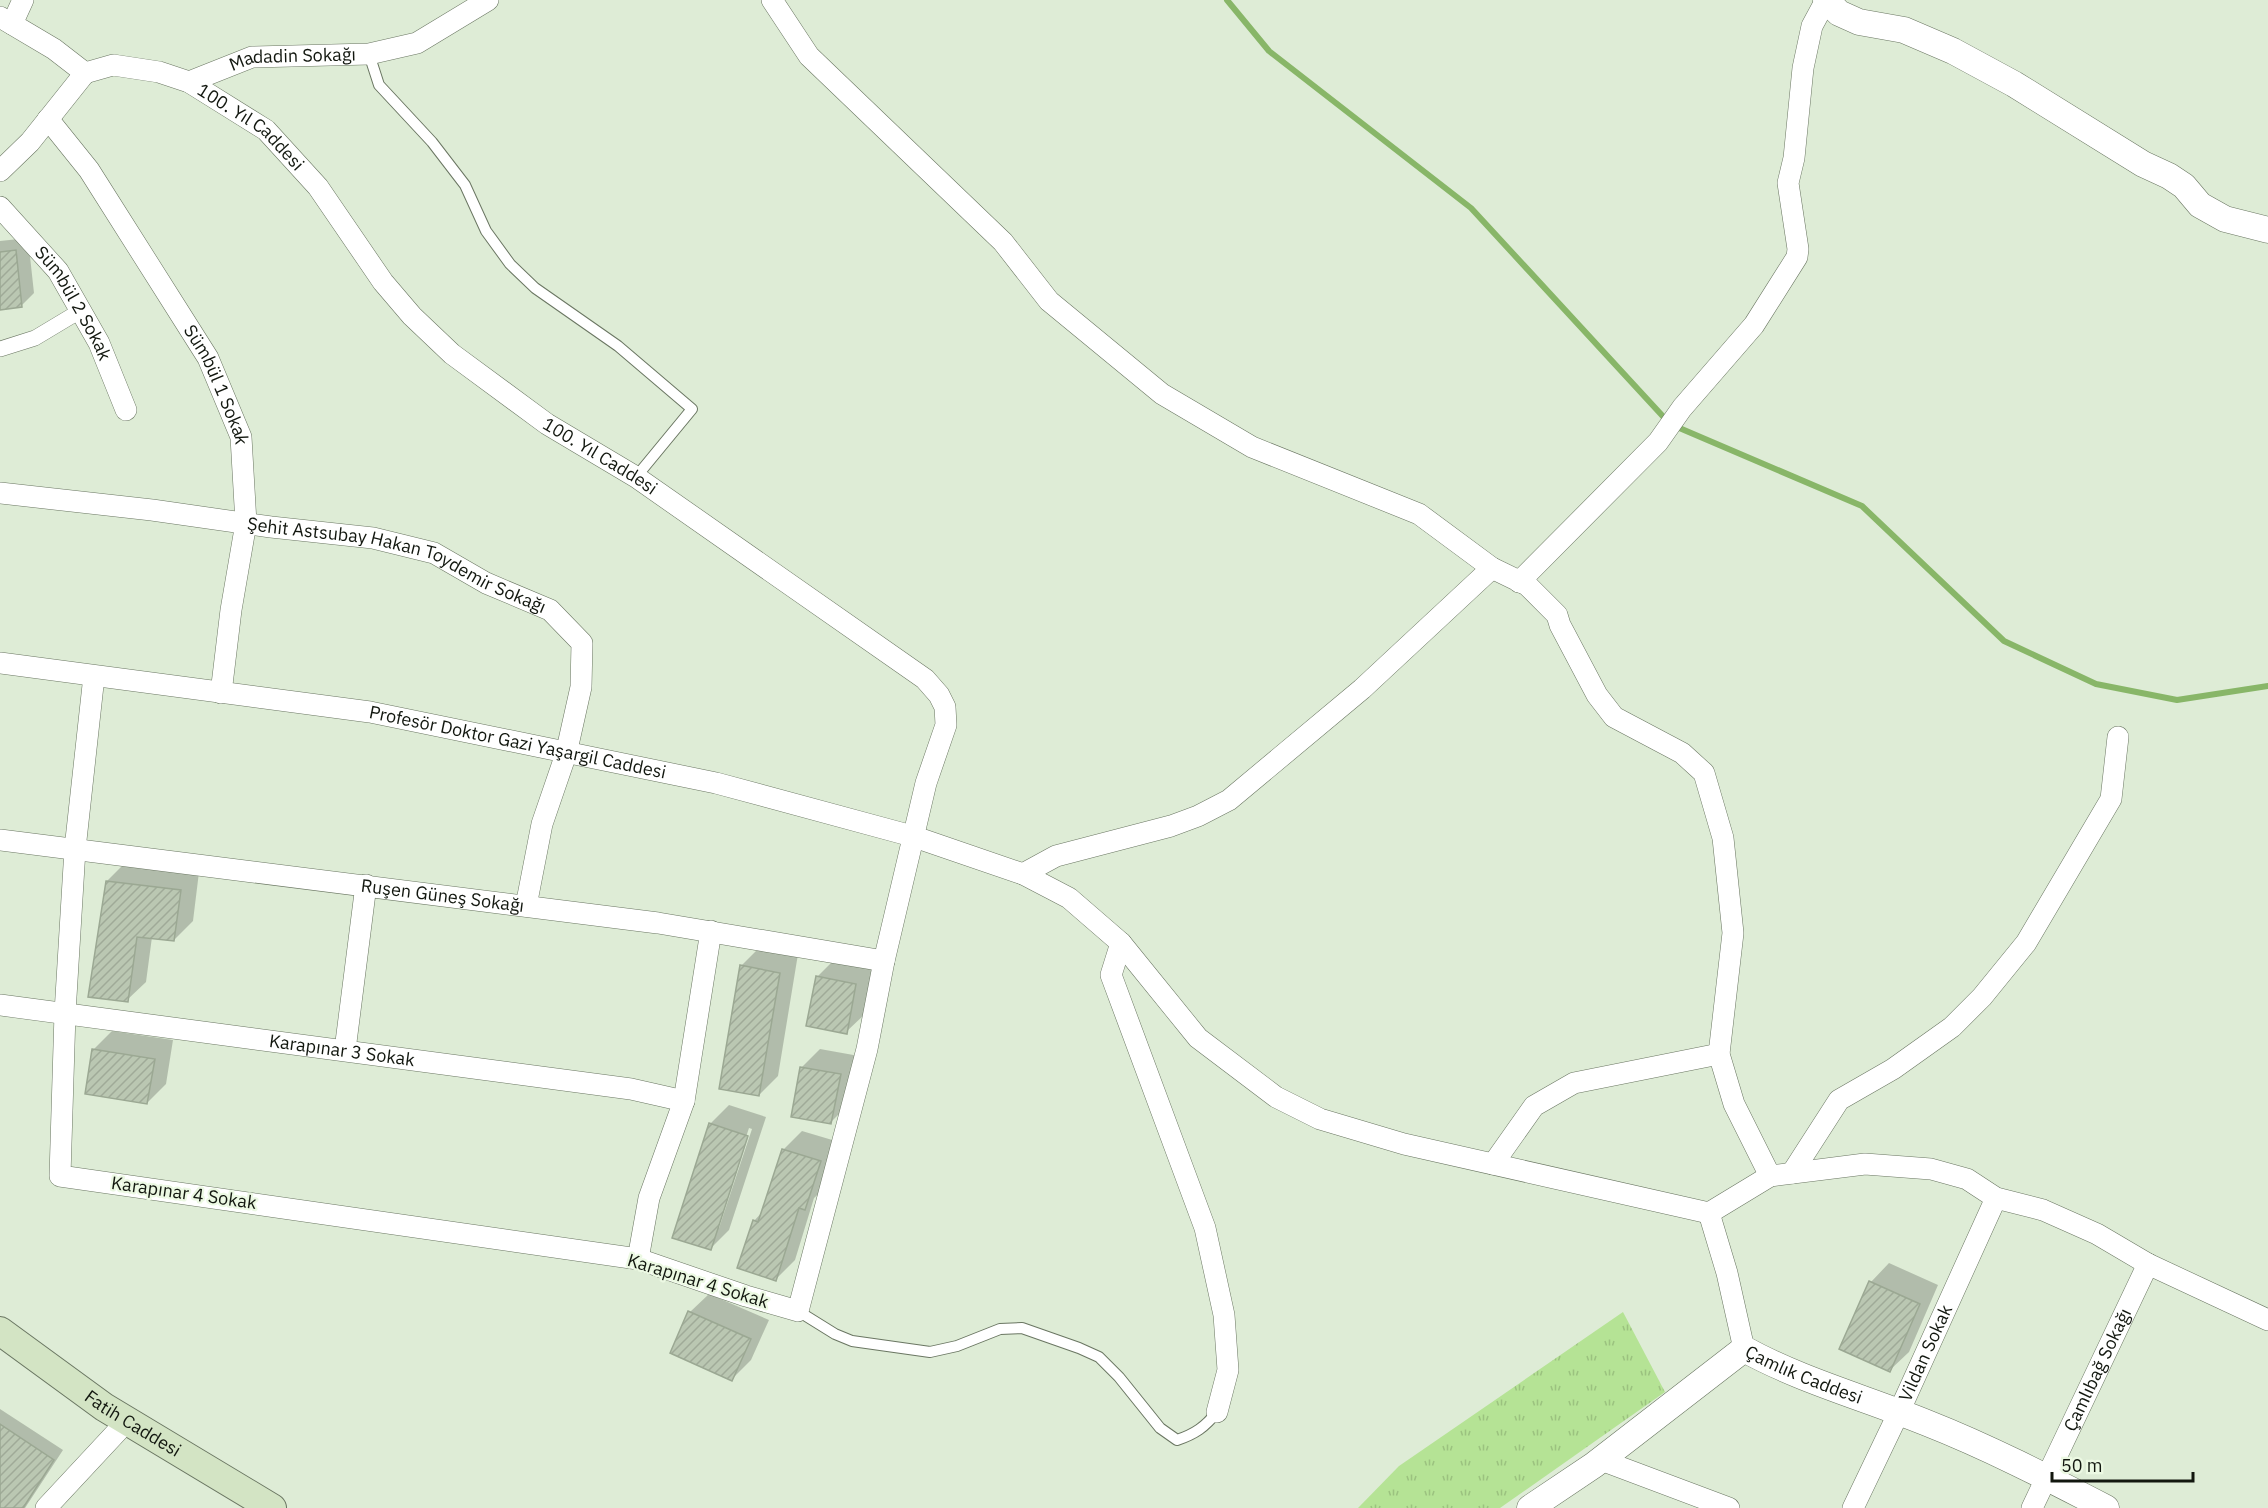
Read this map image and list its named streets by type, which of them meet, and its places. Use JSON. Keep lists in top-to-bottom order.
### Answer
{
  "streets": {
    "main road": ["Fatih Caddesi"],
    "street": [
      "Madadin Sokağı",
      "100. Yıl Caddesi",
      "Sümbül 2 Sokak",
      "Sümbül 1 Sokak",
      "Şehit Astsubay Hakan Toydemir Sokağı",
      "Profesör Doktor Gazi Yaşargil Caddesi",
      "Ruşen Güneş Sokağı",
      "Karapınar 3 Sokak",
      "Karapınar 4 Sokak",
      "Vildan Sokak",
      "Çamlıbağ Sokağı",
      "Çamlık Caddesi"
    ]
  },
  "crossings": [
    ["Madadin Sokağı", "100. Yıl Caddesi"],
    ["100. Yıl Caddesi", "Profesör Doktor Gazi Yaşargil Caddesi"],
    ["100. Yıl Caddesi", "Ruşen Güneş Sokağı"],
    ["100. Yıl Caddesi", "Karapınar 4 Sokak"],
    ["Sümbül 1 Sokak", "Şehit Astsubay Hakan Toydemir Sokağı"],
    ["Sümbül 1 Sokak", "Profesör Doktor Gazi Yaşargil Caddesi"],
    ["Şehit Astsubay Hakan Toydemir Sokağı", "Profesör Doktor Gazi Yaşargil Caddesi"],
    ["Şehit Astsubay Hakan Toydemir Sokağı", "Ruşen Güneş Sokağı"],
    ["Profesör Doktor Gazi Yaşargil Caddesi", "Karapınar 4 Sokak"],
    ["Ruşen Güneş Sokağı", "Karapınar 4 Sokak"],
    ["Karapınar 3 Sokak", "Karapınar 4 Sokak"],
    ["Vildan Sokak", "Çamlık Caddesi"],
    ["Çamlıbağ Sokağı", "Çamlık Caddesi"]
  ],
  "scale_bar": "50 m"
}
